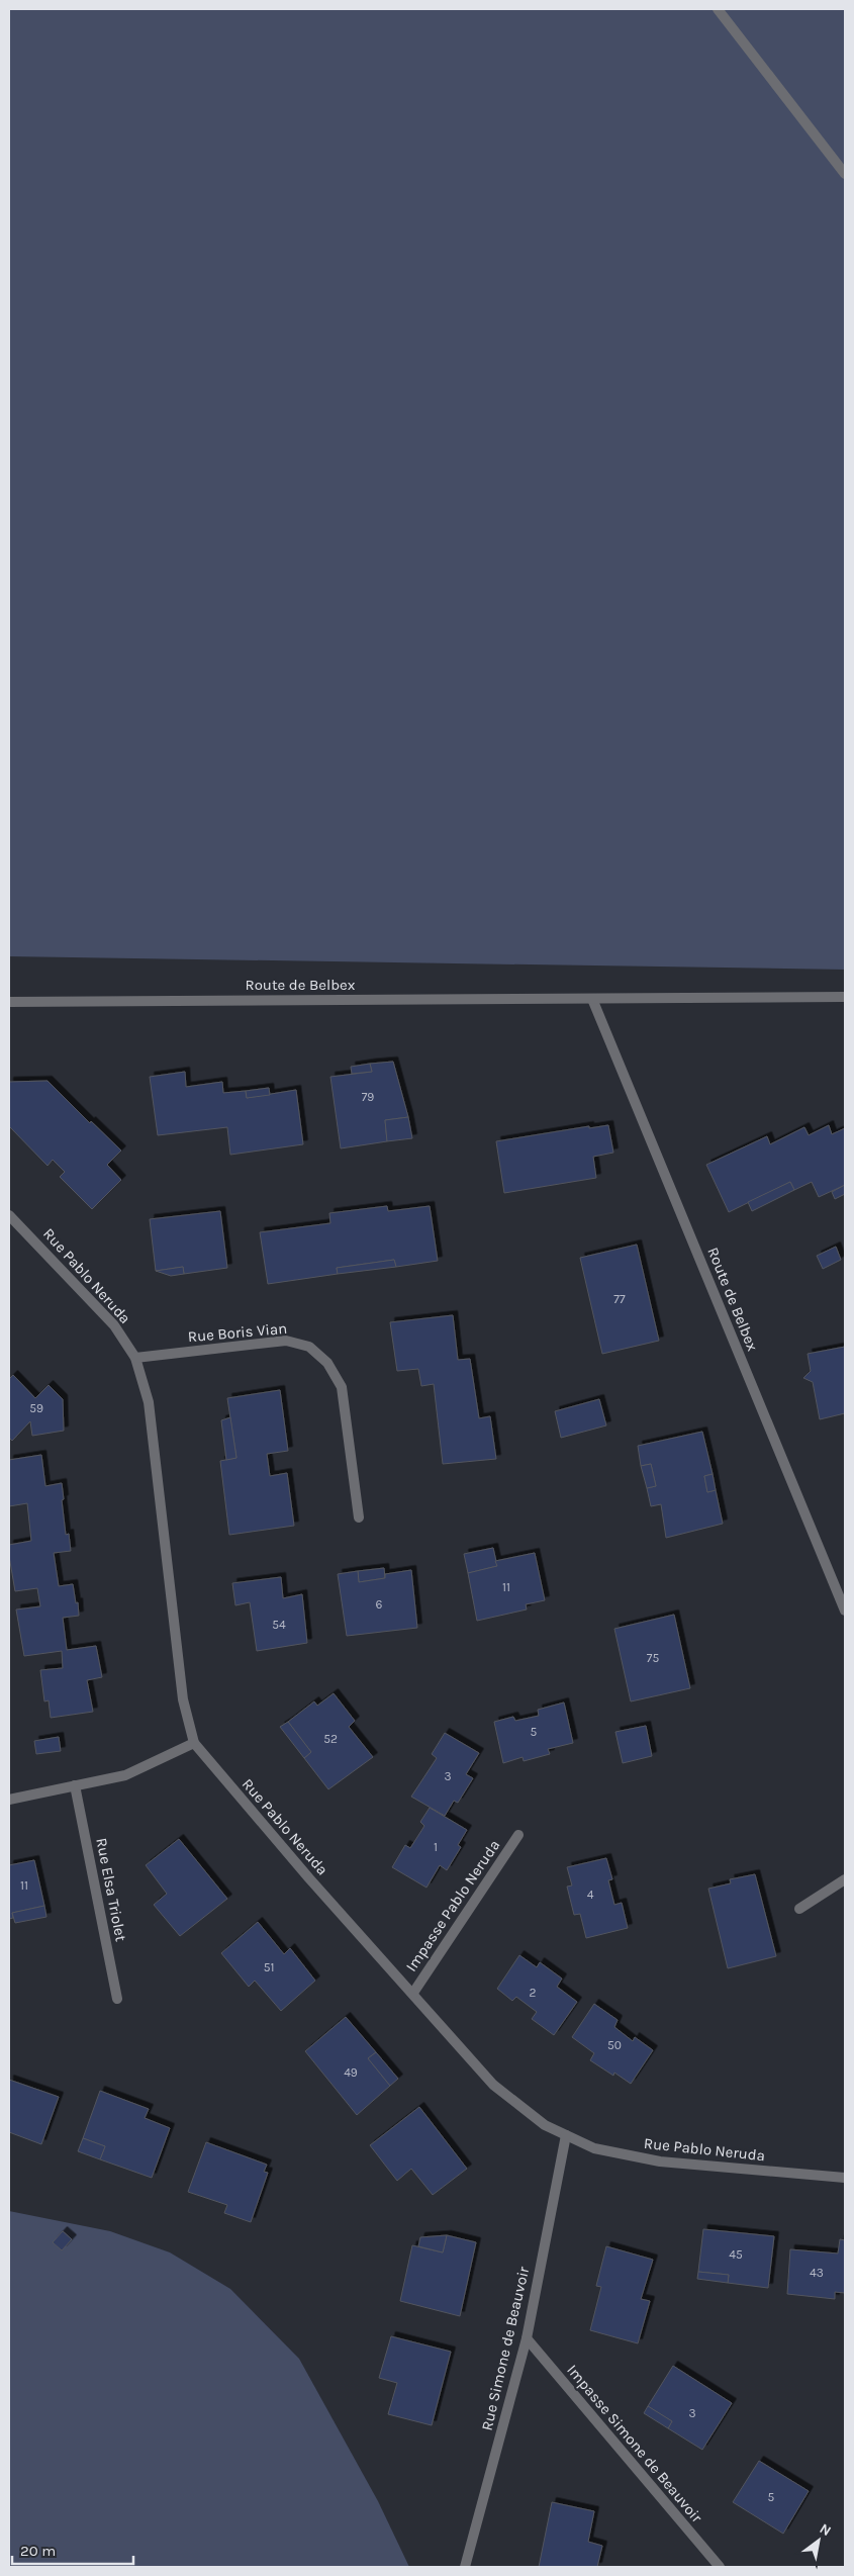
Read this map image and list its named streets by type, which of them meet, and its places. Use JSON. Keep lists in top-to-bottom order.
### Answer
{
  "streets": {
    "street": [
      "Route de Belbex",
      "Rue Pablo Neruda",
      "Rue Boris Vian",
      "Rue Elsa Triolet",
      "Impasse Pablo Neruda",
      "Rue Simone de Beauvoir",
      "Impasse Simone de Beauvoir"
    ]
  },
  "crossings": [
    ["Rue Pablo Neruda", "Rue Boris Vian"],
    ["Rue Pablo Neruda", "Impasse Pablo Neruda"],
    ["Rue Pablo Neruda", "Rue Simone de Beauvoir"],
    ["Rue Simone de Beauvoir", "Impasse Simone de Beauvoir"]
  ],
  "house_numbers": [
    "79",
    "77",
    "59",
    "11",
    "6",
    "54",
    "75",
    "5",
    "52",
    "3",
    "1",
    "11",
    "4",
    "51",
    "2",
    "50",
    "49",
    "45",
    "43",
    "3",
    "5"
  ],
  "scale_bar": "20 m",
  "north": "top right"
}
